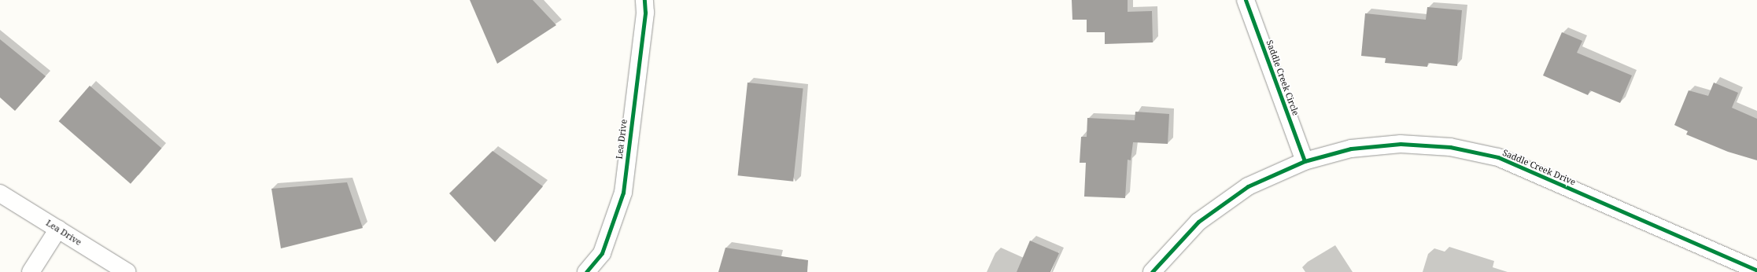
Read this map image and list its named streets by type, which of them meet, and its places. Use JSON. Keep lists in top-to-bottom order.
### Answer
{
  "streets": {
    "street": ["Saddle Creek Circle", "Lea Drive", "Saddle Creek Drive"]
  },
  "crossings": [
    ["Saddle Creek Circle", "Saddle Creek Drive"]
  ]
}
